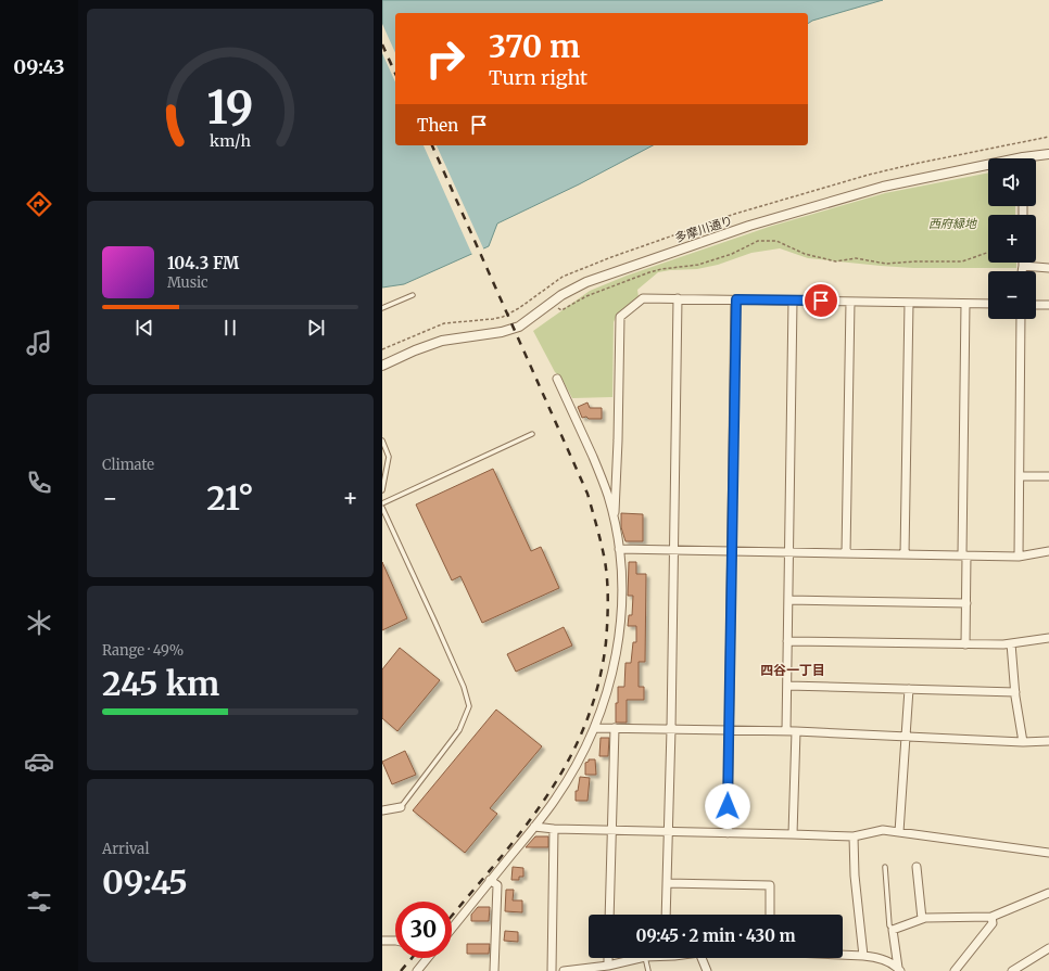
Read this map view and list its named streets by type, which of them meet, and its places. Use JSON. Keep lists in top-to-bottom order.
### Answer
{
  "streets": {
    "street": ["多摩川通り"]
  },
  "districts": ["四谷一丁目"],
  "parks": ["西府緑地"],
  "page": {
    "tabs": "09:43",
    "turn": ["370 m", "Turn right"],
    "then": "Then",
    "map_buttons": ["+", "−"],
    "song": ["104.3 FM", "Music"],
    "tile": [
      "Climate",
      ["Range · 49%", "245 km"],
      ["Arrival", "09:45"]
    ],
    "heat": ["−", "21°", "+"],
    "limit": "30",
    "trip": "09:45 · 2 min · 430 m",
    "gauge": ["19", "km/h"]
  }
}
